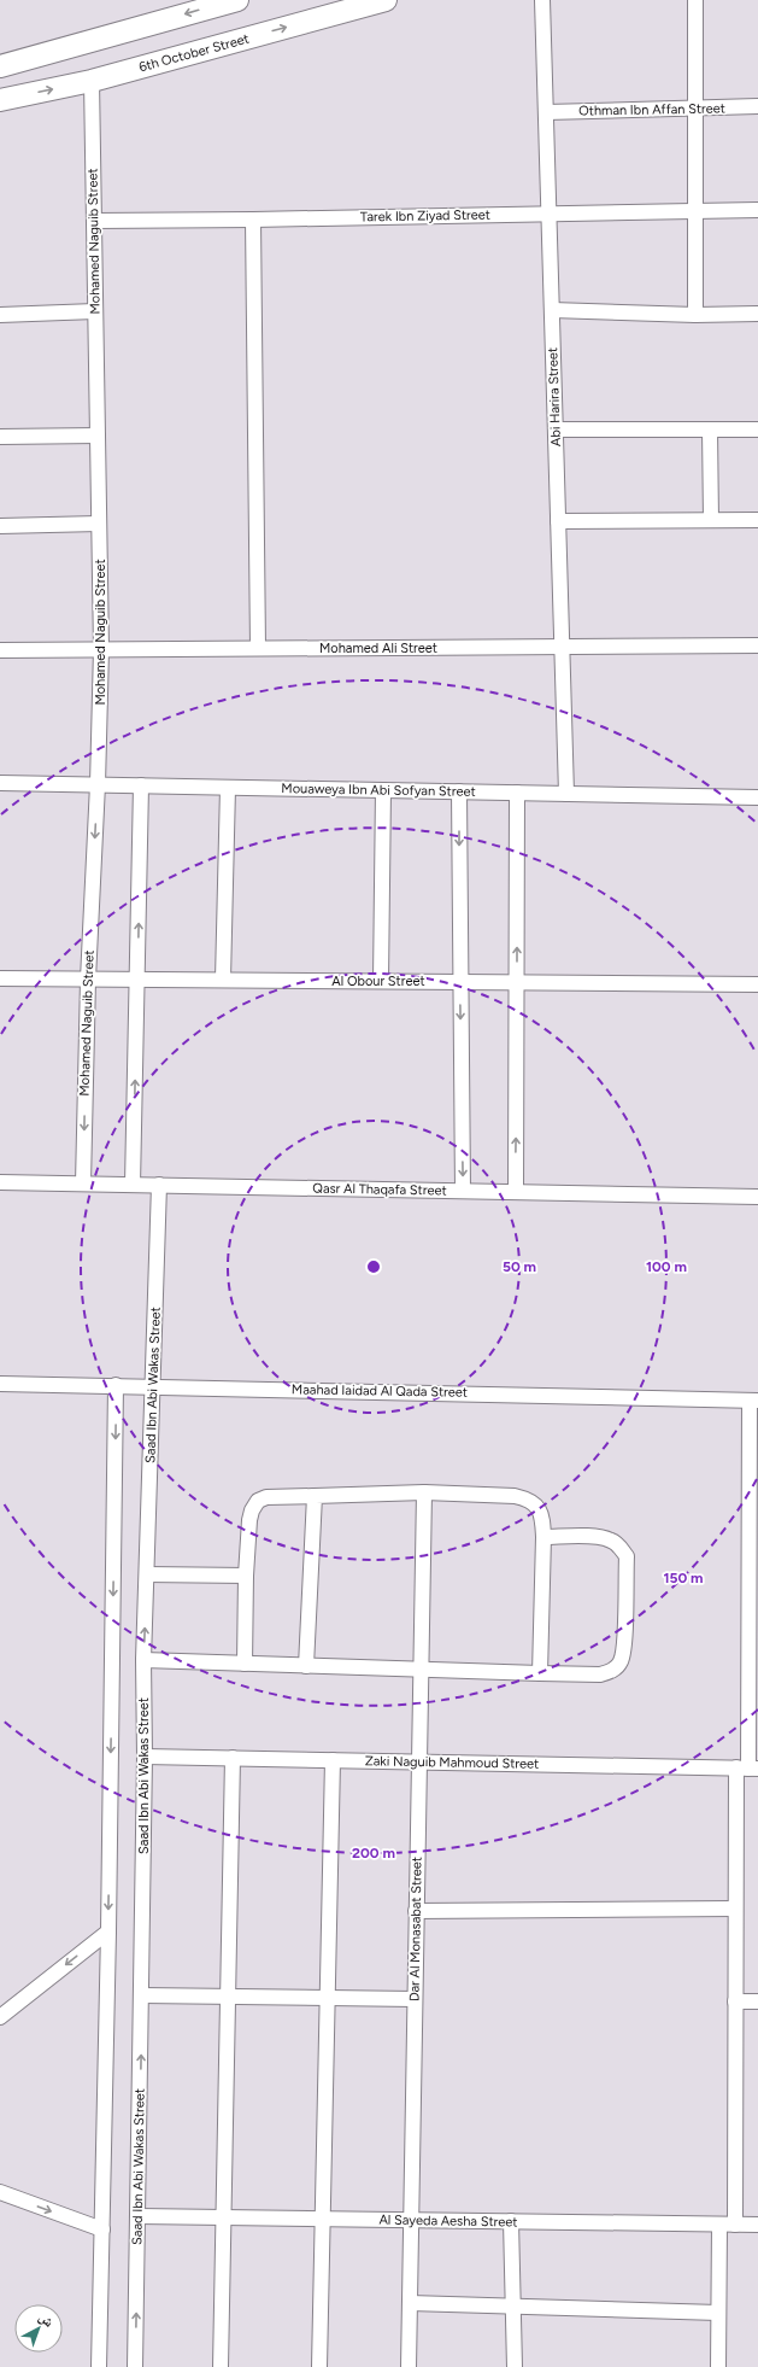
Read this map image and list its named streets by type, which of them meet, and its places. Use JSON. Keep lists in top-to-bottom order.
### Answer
{
  "streets": {
    "street": [
      "6th October Street",
      "Othman Ibn Affan Street",
      "Tarek Ibn Ziyad Street",
      "Mohamed Naguib Street",
      "Abi Harira Street",
      "Mohamed Ali Street",
      "Mouaweya Ibn Abi Sofyan Street",
      "Al Obour Street",
      "Qasr Al Thaqafa Street",
      "Saad Ibn Abi Wakas Street",
      "Maahad Iaidad Al Qada Street",
      "Zaki Naguib Mahmoud Street",
      "Dar Al Monasabat Street",
      "Al Sayeda Aesha Street"
    ]
  },
  "crossings": [
    ["6th October Street", "Mohamed Naguib Street"],
    ["Othman Ibn Affan Street", "Abi Harira Street"],
    ["Tarek Ibn Ziyad Street", "Mohamed Naguib Street"],
    ["Tarek Ibn Ziyad Street", "Abi Harira Street"],
    ["Mohamed Naguib Street", "Mohamed Ali Street"],
    ["Mohamed Naguib Street", "Mouaweya Ibn Abi Sofyan Street"],
    ["Mohamed Naguib Street", "Al Obour Street"],
    ["Mohamed Naguib Street", "Qasr Al Thaqafa Street"],
    ["Abi Harira Street", "Mohamed Ali Street"],
    ["Abi Harira Street", "Mouaweya Ibn Abi Sofyan Street"],
    ["Qasr Al Thaqafa Street", "Saad Ibn Abi Wakas Street"],
    ["Saad Ibn Abi Wakas Street", "Maahad Iaidad Al Qada Street"],
    ["Saad Ibn Abi Wakas Street", "Zaki Naguib Mahmoud Street"],
    ["Saad Ibn Abi Wakas Street", "Al Sayeda Aesha Street"],
    ["Zaki Naguib Mahmoud Street", "Dar Al Monasabat Street"],
    ["Dar Al Monasabat Street", "Al Sayeda Aesha Street"]
  ],
  "north": "top right",
  "rings": [
    "50 m",
    "100 m",
    "150 m",
    "200 m"
  ]
}
